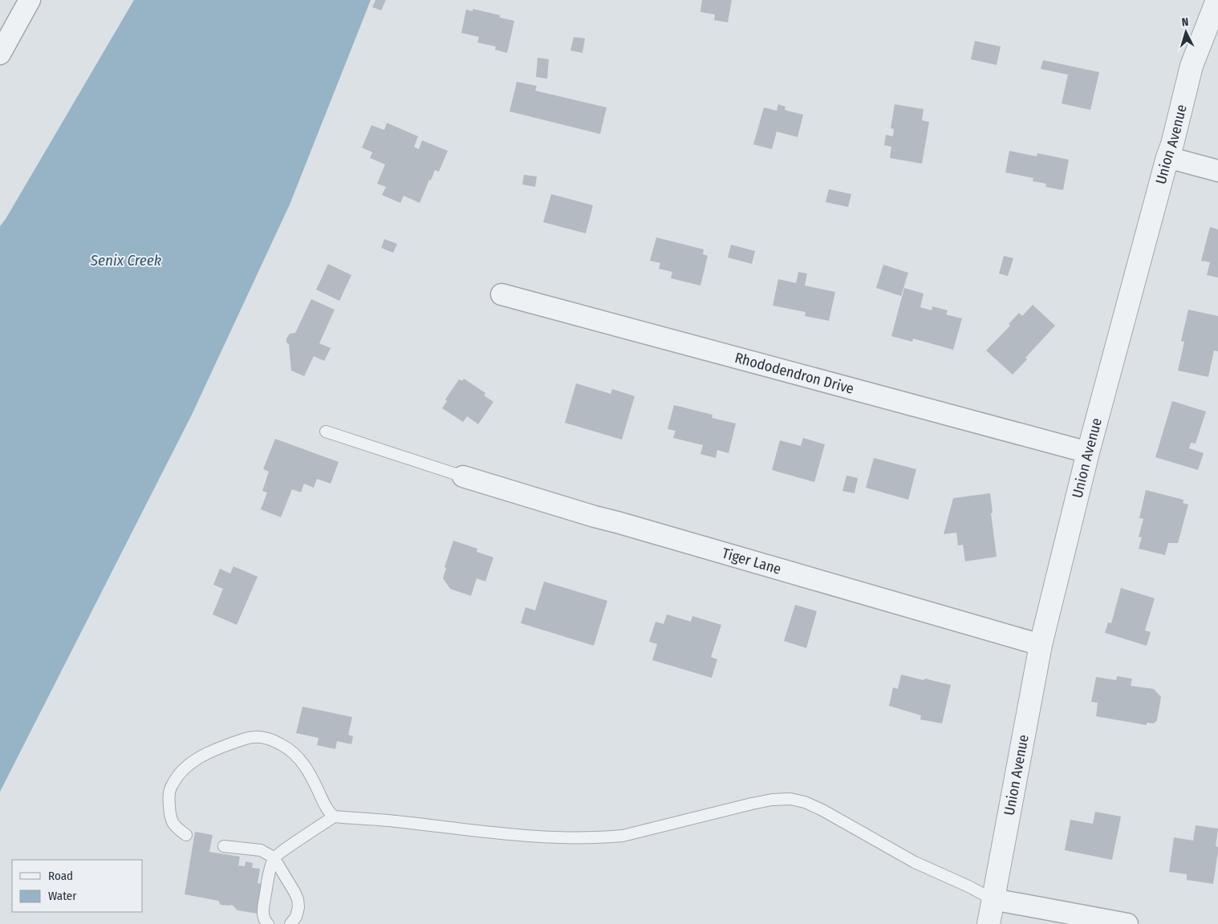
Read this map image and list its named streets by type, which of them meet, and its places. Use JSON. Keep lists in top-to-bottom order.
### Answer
{
  "streets": {
    "street": ["Union Avenue", "Rhododendron Drive", "Tiger Lane"]
  },
  "crossings": [
    ["Union Avenue", "Rhododendron Drive"],
    ["Union Avenue", "Tiger Lane"]
  ],
  "water": ["Senix Creek"],
  "legend": ["Road", "Water"],
  "north": "top"
}
